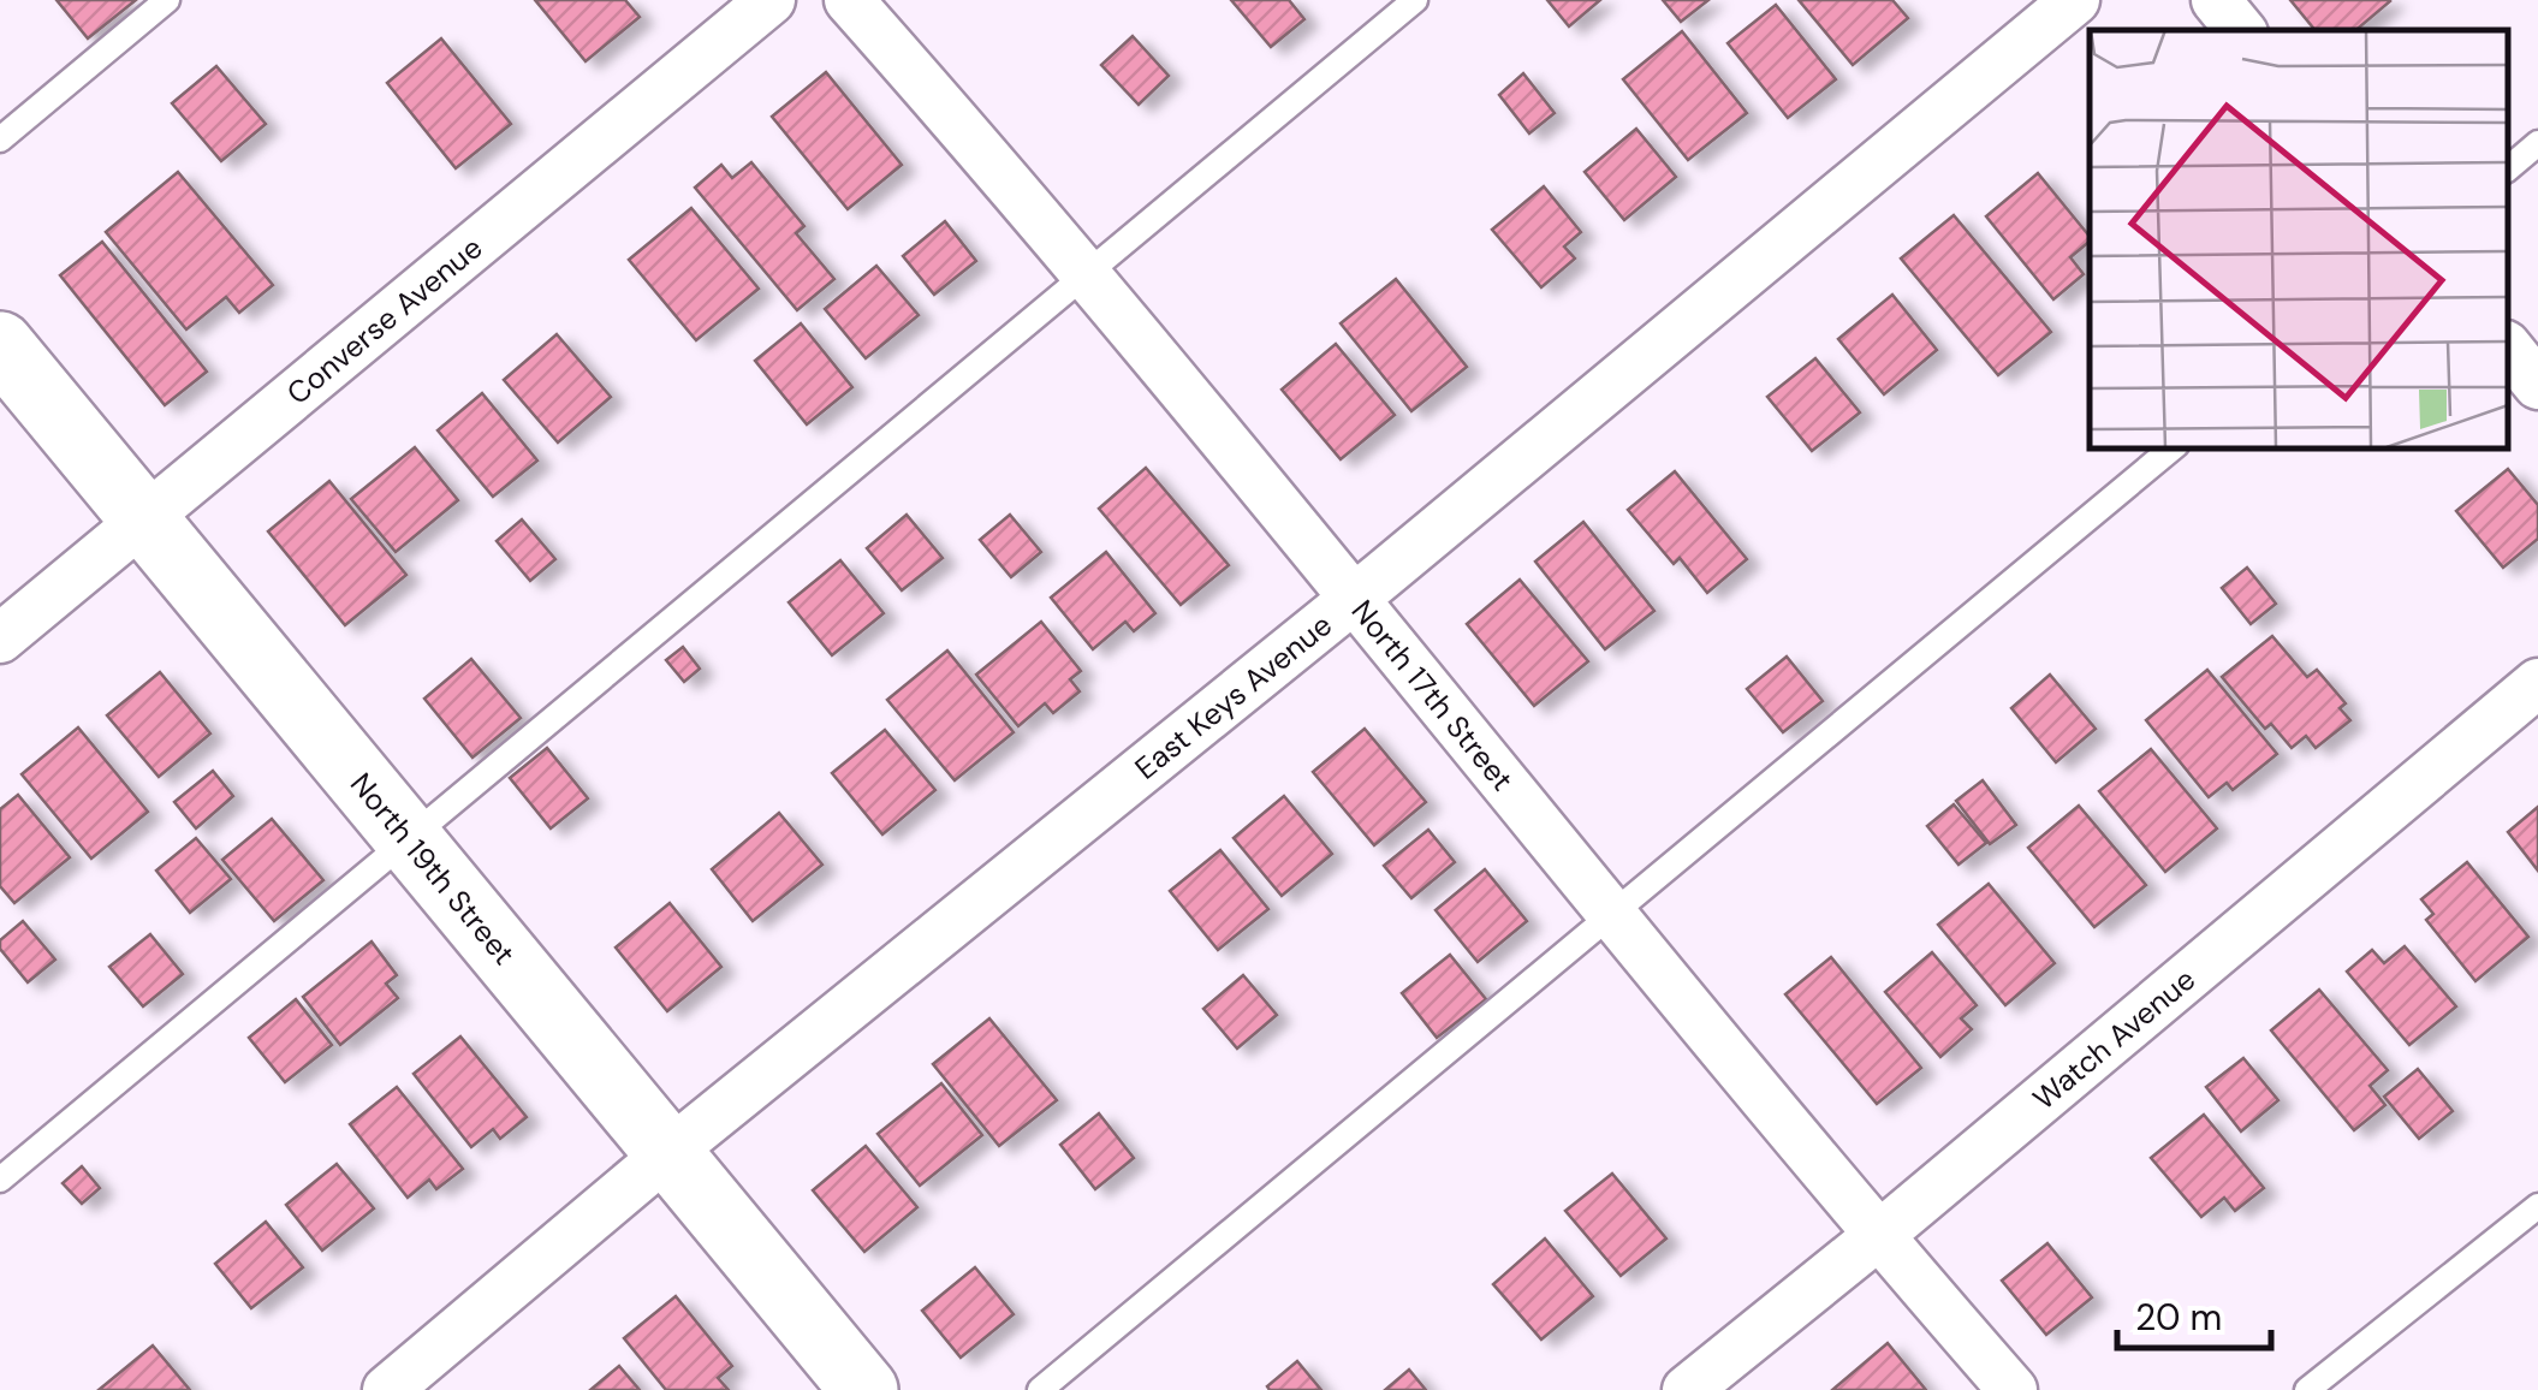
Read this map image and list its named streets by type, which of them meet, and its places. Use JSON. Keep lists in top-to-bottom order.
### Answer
{
  "streets": {
    "street": [
      "Converse Avenue",
      "North 17th Street",
      "East Keys Avenue",
      "North 19th Street",
      "Watch Avenue"
    ]
  },
  "crossings": [
    ["Converse Avenue", "North 19th Street"],
    ["North 17th Street", "East Keys Avenue"],
    ["North 17th Street", "Watch Avenue"],
    ["East Keys Avenue", "North 19th Street"]
  ],
  "scale_bar": "20 m"
}
